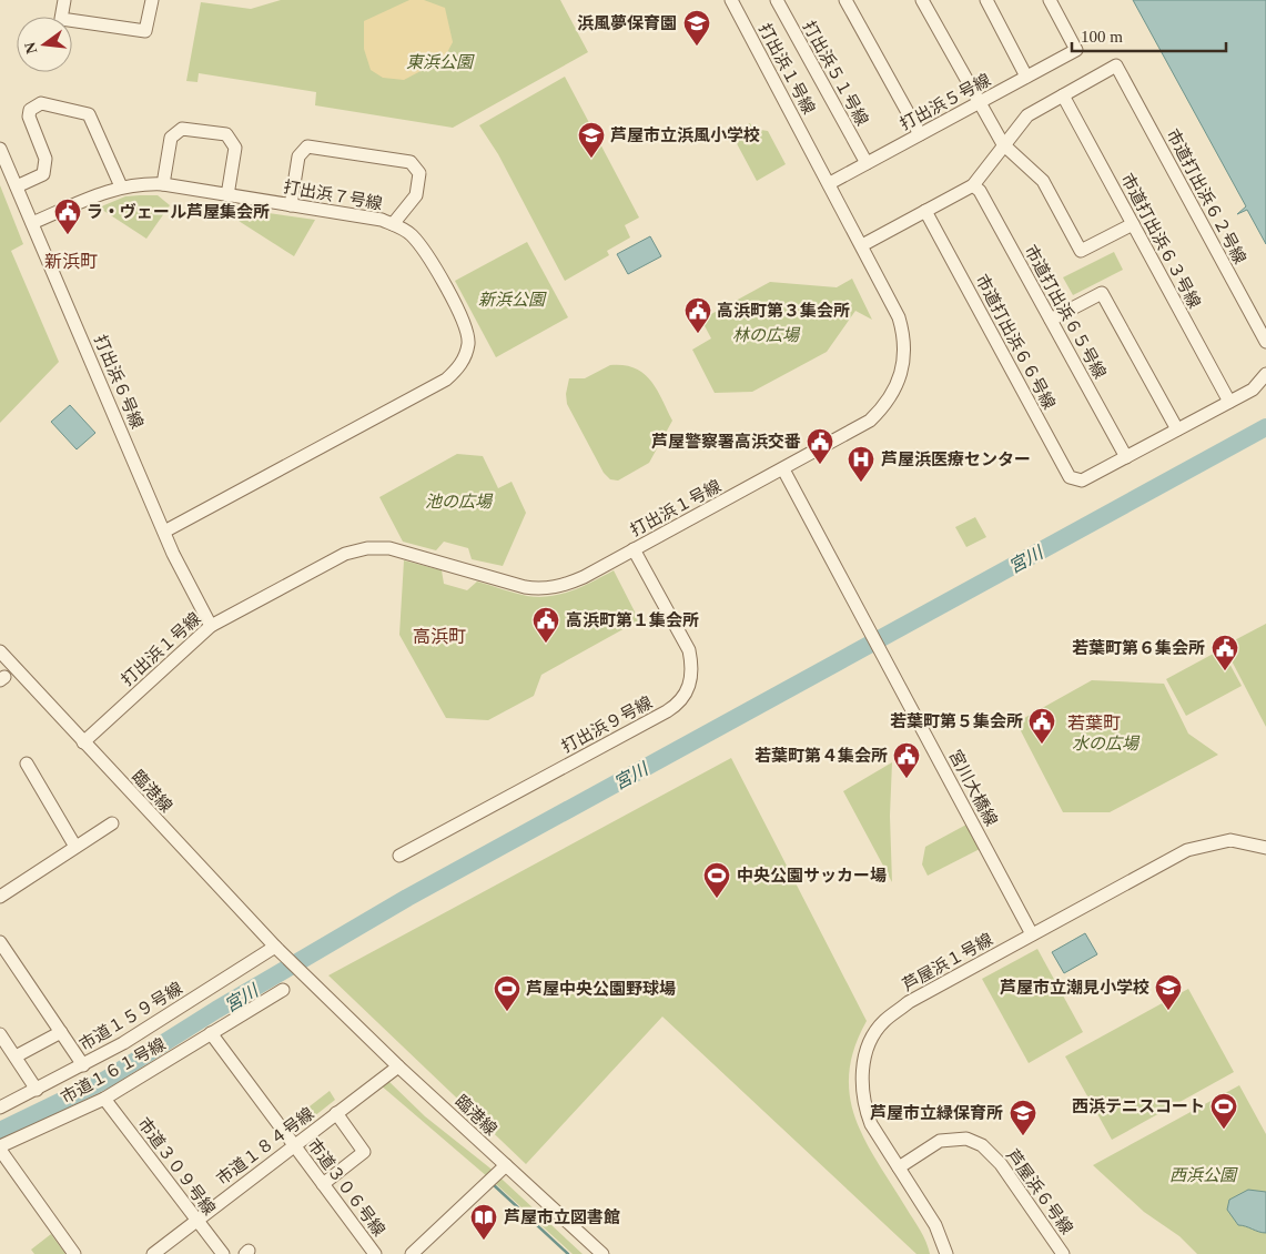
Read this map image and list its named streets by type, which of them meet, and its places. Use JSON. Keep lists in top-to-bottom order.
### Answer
{
  "streets": {
    "street": [
      "打出浜１号線",
      "打出浜５１号線",
      "打出浜５号線",
      "打出浜７号線",
      "市道打出浜６２号線",
      "市道打出浜６３号線",
      "市道打出浜６５号線",
      "市道打出浜６６号線",
      "打出浜６号線",
      "打出浜９号線",
      "宮川大橋線",
      "臨港線",
      "芦屋浜１号線",
      "市道１５９号線",
      "市道１６１号線",
      "市道１８４号線",
      "市道３０９号線",
      "市道３０６号線",
      "芦屋浜６号線"
    ]
  },
  "crossings": [
    ["打出浜１号線", "打出浜５号線"],
    ["打出浜１号線", "打出浜６号線"],
    ["打出浜１号線", "打出浜９号線"],
    ["打出浜１号線", "宮川大橋線"],
    ["打出浜１号線", "臨港線"],
    ["打出浜５１号線", "打出浜５号線"],
    ["打出浜７号線", "打出浜６号線"],
    ["市道打出浜６２号線", "市道打出浜６３号線"],
    ["市道打出浜６５号線", "市道打出浜６６号線"],
    ["宮川大橋線", "芦屋浜１号線"],
    ["臨港線", "市道１５９号線"],
    ["臨港線", "市道１８４号線"],
    ["芦屋浜１号線", "芦屋浜６号線"],
    ["市道１６１号線", "市道３０９号線"],
    ["市道１６１号線", "市道３０６号線"],
    ["市道１８４号線", "市道３０９号線"],
    ["市道１８４号線", "市道３０６号線"]
  ],
  "districts": ["新浜町", "高浜町", "若葉町"],
  "water": ["宮川"],
  "parks": [
    "東浜公園",
    "新浜公園",
    "林の広場",
    "池の広場",
    "水の広場",
    "西浜公園"
  ],
  "places": {
    "school or university": [
      "浜風夢保育園",
      "芦屋市立浜風小学校",
      "芦屋市立潮見小学校",
      "芦屋市立緑保育所"
    ],
    "public building": [
      "ラ・ヴェール芦屋集会所",
      "高浜町第３集会所",
      "芦屋警察署高浜交番",
      "高浜町第１集会所",
      "若葉町第６集会所",
      "若葉町第５集会所",
      "若葉町第４集会所"
    ],
    "hospital": ["芦屋浜医療センター"],
    "sports": ["中央公園サッカー場", "芦屋中央公園野球場", "西浜テニスコート"],
    "library": ["芦屋市立図書館"]
  },
  "scale_bar": "100 m",
  "north": "left"
}
